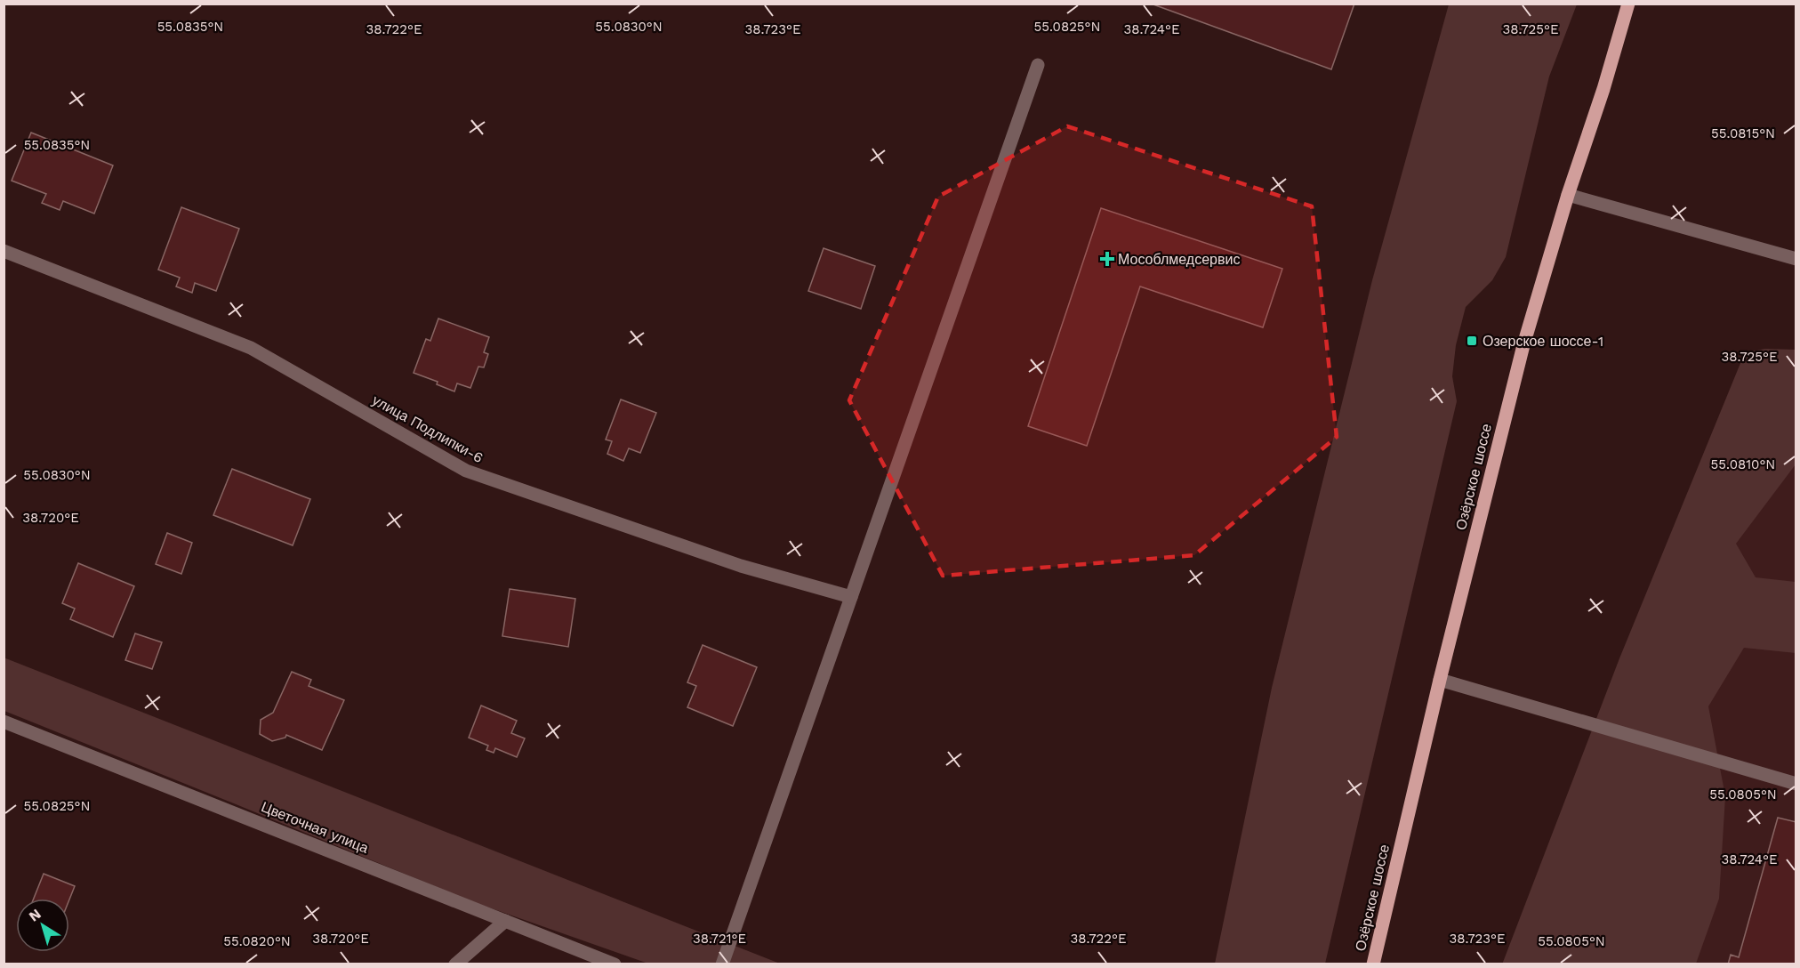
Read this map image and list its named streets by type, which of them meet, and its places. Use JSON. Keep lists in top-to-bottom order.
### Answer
{
  "streets": {
    "main road": ["Озёрское шоссе"],
    "street": ["улица Подлипки-6", "Цветочная улица"]
  },
  "places": {
    "health": ["Мособлмедсервис"],
    "transit": ["Озерское шоссе-1"]
  },
  "north": "top left",
  "coordinates": [
    "55.0830°N",
    "55.0835°N",
    "55.0825°N",
    "38.722°E",
    "38.723°E",
    "38.724°E",
    "38.725°E",
    "55.0815°N",
    "55.0810°N",
    "38.720°E",
    "55.0805°N",
    "38.721°E",
    "55.0820°N"
  ]
}
